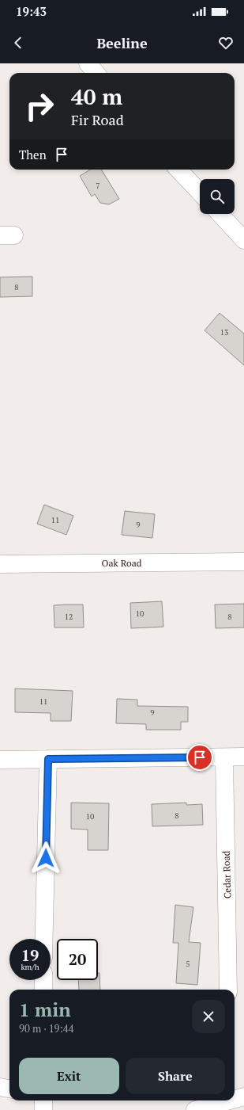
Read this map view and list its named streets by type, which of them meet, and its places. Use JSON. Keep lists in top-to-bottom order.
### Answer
{
  "streets": {
    "street": ["Oak Road", "Cedar Road"]
  },
  "house_numbers": [
    "7",
    "8",
    "13",
    "11",
    "9",
    "10",
    "12",
    "8",
    "11",
    "9",
    "8",
    "10",
    "5"
  ],
  "page": {
    "status": "19:43",
    "header": "Beeline",
    "turn": ["40 m", "Fir Road"],
    "then": "Then",
    "speed": "19 km/h",
    "limit": "20",
    "heading": ["1 min", "90 m · 19:44"],
    "buttons": ["Exit", "Share"]
  }
}
